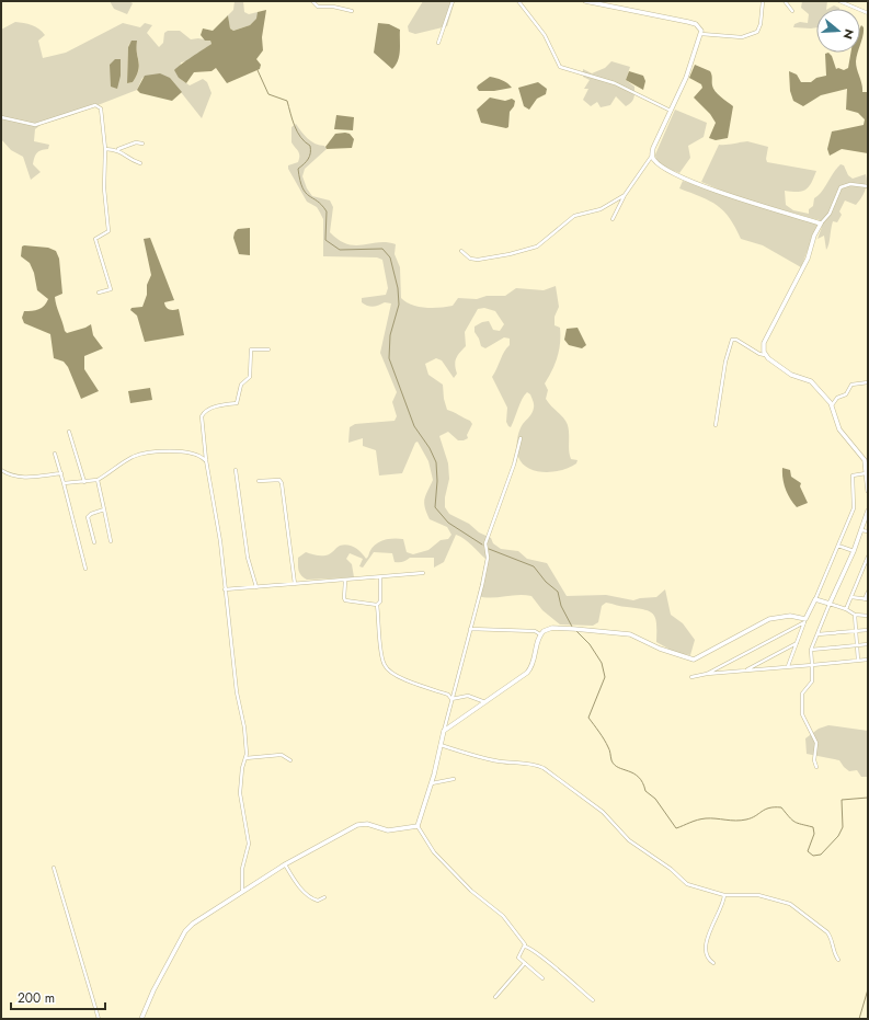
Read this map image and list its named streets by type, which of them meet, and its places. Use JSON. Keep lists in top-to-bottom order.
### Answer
{
  "scale_bar": "200 m",
  "north": "right"
}
